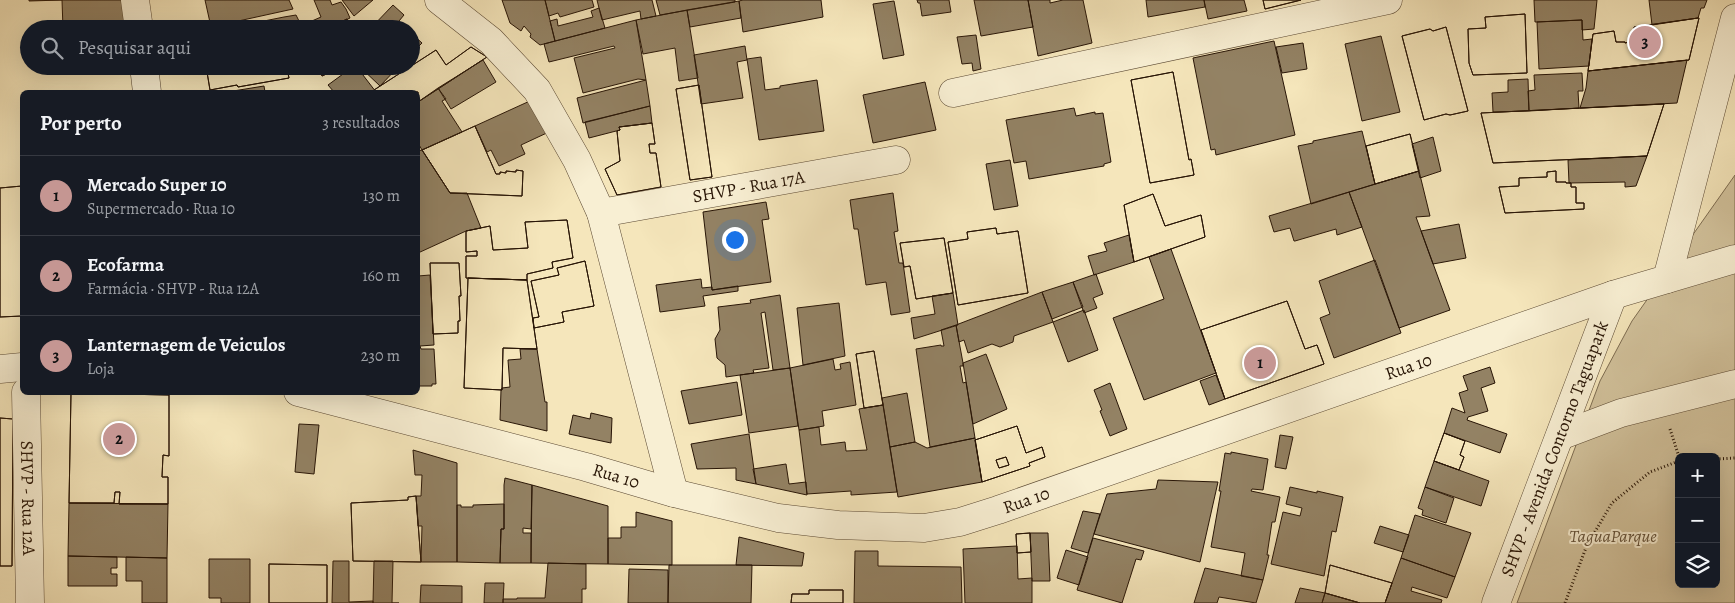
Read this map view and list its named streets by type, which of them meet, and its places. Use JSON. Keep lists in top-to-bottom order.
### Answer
{
  "streets": {
    "street": [
      "SHVP - Rua 17A",
      "Rua 10",
      "SHVP - Avenida Contorno Taguapark",
      "SHVP - Rua 12A"
    ]
  },
  "crossings": [
    ["Rua 10", "SHVP - Avenida Contorno Taguapark"]
  ],
  "parks": ["TaguaParque"],
  "page": {
    "search": "Pesquisar aqui",
    "pins": ["3", "1", "2"],
    "heading": ["Por perto", "3 resultados"],
    "list": [
      {
        "mark": "1",
        "name": "Mercado Super 10",
        "note": "Supermercado · Rua 10",
        "value": "130 m"
      },
      {
        "mark": "2",
        "name": "Ecofarma",
        "note": "Farmácia · SHVP - Rua 12A",
        "value": "160 m"
      },
      {
        "mark": "3",
        "name": "Lanternagem de Veiculos",
        "note": "Loja",
        "value": "230 m"
      }
    ],
    "map_buttons": ["+", "−"]
  }
}
